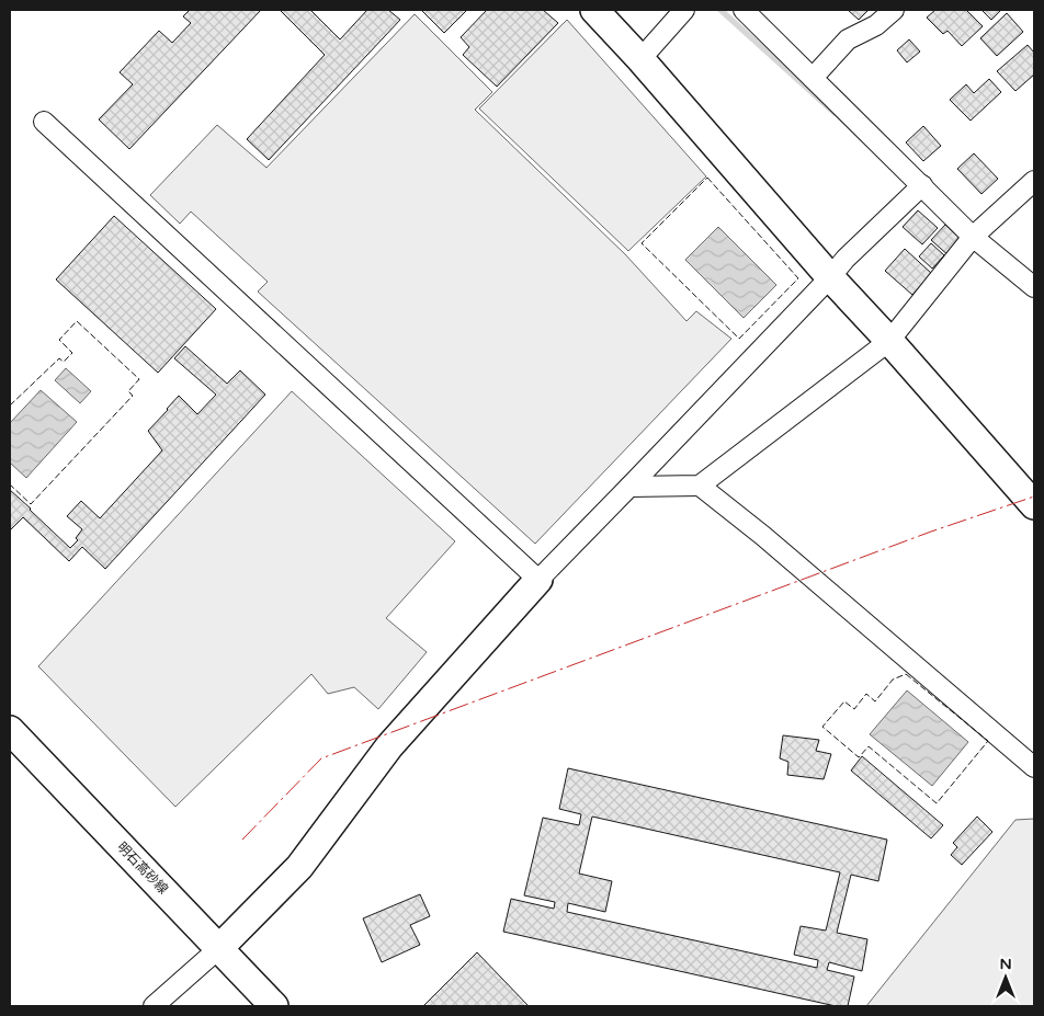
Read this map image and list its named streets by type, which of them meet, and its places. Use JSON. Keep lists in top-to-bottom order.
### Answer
{
  "streets": {
    "street": ["明石高砂線"]
  },
  "north": "top"
}
